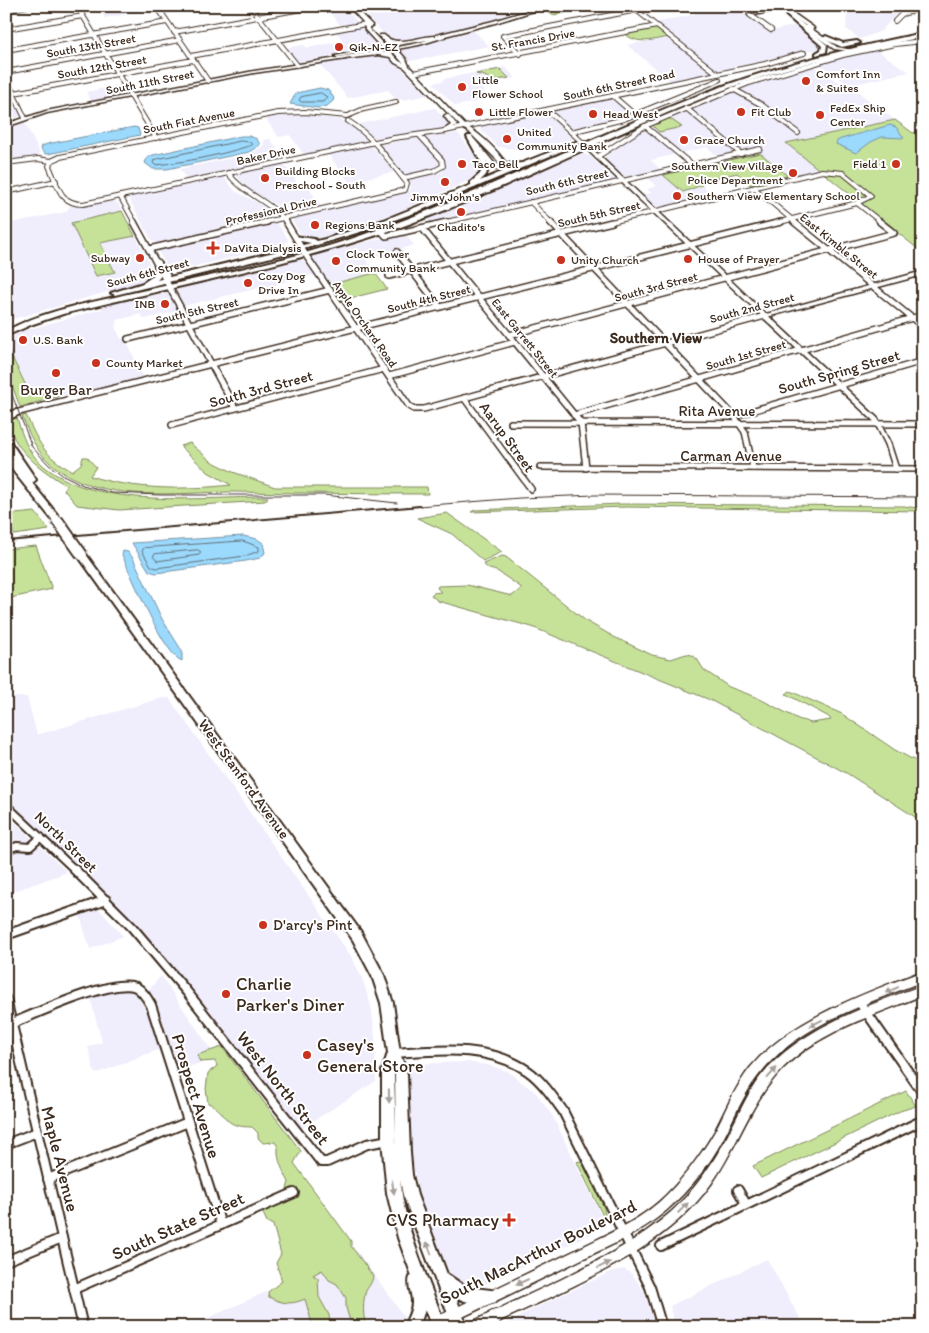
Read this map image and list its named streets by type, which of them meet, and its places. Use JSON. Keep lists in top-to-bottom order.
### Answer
{
  "streets": {
    "main road": ["South 6th Street", "West Stanford Avenue", "South MacArthur Boulevard"],
    "street": [
      "St. Francis Drive",
      "South 13th Street",
      "South 12th Street",
      "South 11th Street",
      "South 6th Street Road",
      "South Fiat Avenue",
      "Baker Drive",
      "Professional Drive",
      "South 5th Street",
      "East Kimble Street",
      "South 3rd Street",
      "South 4th Street",
      "South 2nd Street",
      "Apple Orchard Road",
      "East Garrett Street",
      "South 1st Street",
      "South Spring Street",
      "Rita Avenue",
      "Aarup Street",
      "Carman Avenue",
      "North Street",
      "West North Street",
      "Prospect Avenue",
      "Maple Avenue",
      "South State Street"
    ]
  },
  "crossings": [
    ["South 6th Street Road", "Baker Drive"],
    ["Baker Drive", "Apple Orchard Road"],
    ["South 6th Street", "Apple Orchard Road"],
    ["South 6th Street", "East Garrett Street"],
    ["Professional Drive", "Apple Orchard Road"],
    ["South 5th Street", "East Kimble Street"],
    ["South 5th Street", "South 3rd Street"],
    ["South 5th Street", "South 4th Street"],
    ["South 5th Street", "Apple Orchard Road"],
    ["South 5th Street", "East Garrett Street"],
    ["East Kimble Street", "South 3rd Street"],
    ["East Kimble Street", "South 4th Street"],
    ["East Kimble Street", "South 2nd Street"],
    ["East Kimble Street", "South 1st Street"],
    ["South 3rd Street", "South 4th Street"],
    ["South 3rd Street", "Apple Orchard Road"],
    ["South 3rd Street", "East Garrett Street"],
    ["South 4th Street", "Apple Orchard Road"],
    ["South 4th Street", "East Garrett Street"],
    ["South 2nd Street", "Apple Orchard Road"],
    ["South 2nd Street", "East Garrett Street"],
    ["South 2nd Street", "Aarup Street"],
    ["East Garrett Street", "South 1st Street"],
    ["East Garrett Street", "Rita Avenue"],
    ["West Stanford Avenue", "West North Street"],
    ["West Stanford Avenue", "South MacArthur Boulevard"],
    ["North Street", "West North Street"],
    ["Prospect Avenue", "Maple Avenue"],
    ["Prospect Avenue", "South State Street"],
    ["Maple Avenue", "South State Street"]
  ],
  "districts": ["Southern View"],
  "places": {
    "other": [
      "Qik-N-EZ",
      "Comfort Inn & Suites",
      "Little Flower School",
      "Little Flower",
      "Fit Club",
      "Head West",
      "FedEx Ship Center",
      "United Community Bank",
      "Grace Church",
      "Taco Bell",
      "Field 1",
      "Southern View Village Police Department",
      "Building Blocks Preschool - South",
      "Jimmy John's",
      "Southern View Elementary School",
      "Chadito's",
      "Regions Bank",
      "Subway",
      "House of Prayer",
      "Unity Church",
      "Clock Tower Community Bank",
      "Cozy Dog Drive In",
      "INB",
      "U.S. Bank",
      "County Market",
      "Burger Bar",
      "D'arcy's Pint",
      "Charlie Parker's Diner",
      "Casey's General Store"
    ],
    "health": ["DaVita Dialysis", "CVS Pharmacy"]
  }
}
